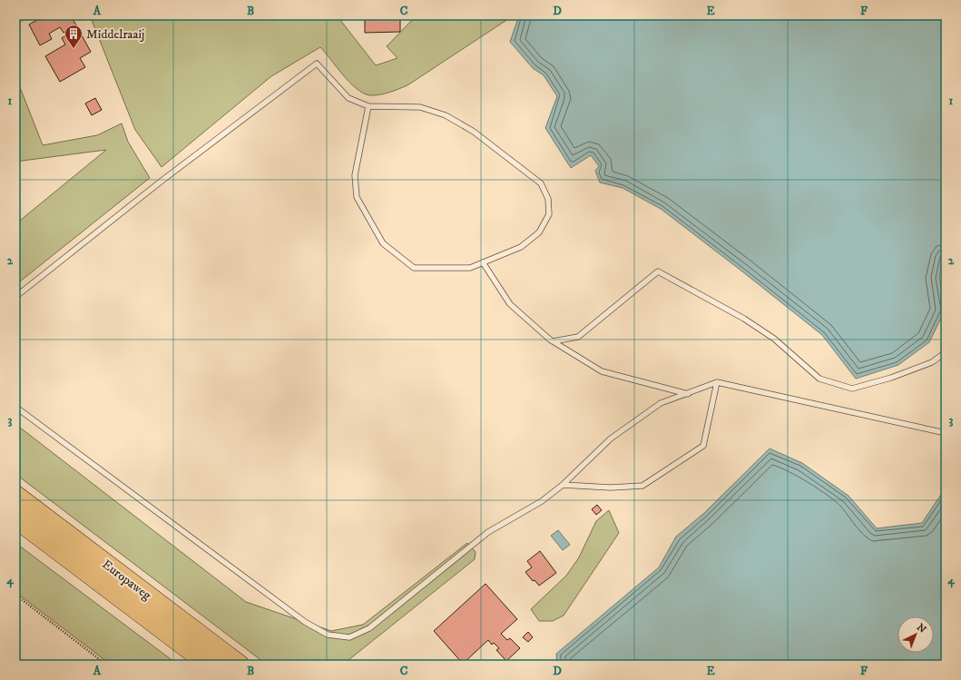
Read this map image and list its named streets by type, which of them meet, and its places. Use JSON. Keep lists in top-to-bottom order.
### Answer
{
  "streets": {
    "highway": ["Europaweg"]
  },
  "places": {
    "building": ["Middelraaij"]
  },
  "north": "top right",
  "grid": {
    "columns": [
      "A",
      "B",
      "C",
      "D",
      "E",
      "F"
    ],
    "rows": [
      "1",
      "2",
      "3",
      "4"
    ]
  }
}
